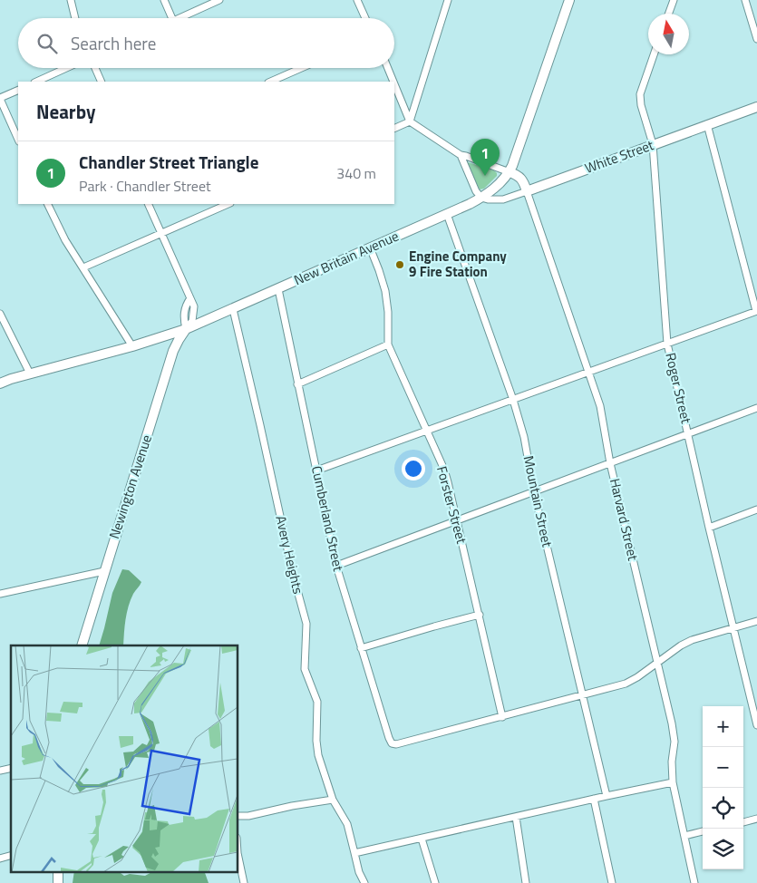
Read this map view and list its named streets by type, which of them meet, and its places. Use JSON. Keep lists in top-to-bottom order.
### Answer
{
  "streets": {
    "main road": [
      "White Street",
      "New Britain Avenue",
      "Newington Avenue",
      "Harvard Street"
    ],
    "street": [
      "Roger Street",
      "Mountain Street",
      "Forster Street",
      "Cumberland Street",
      "Avery Heights"
    ]
  },
  "crossings": [
    ["White Street", "New Britain Avenue"],
    ["White Street", "Roger Street"],
    ["White Street", "Harvard Street"],
    ["New Britain Avenue", "Newington Avenue"],
    ["New Britain Avenue", "Mountain Street"],
    ["New Britain Avenue", "Forster Street"],
    ["New Britain Avenue", "Cumberland Street"],
    ["New Britain Avenue", "Harvard Street"],
    ["New Britain Avenue", "Avery Heights"],
    ["Forster Street", "Cumberland Street"]
  ],
  "places": ["Engine Company 9 Fire Station"],
  "north": "top",
  "page": {
    "search": "Search here",
    "heading": "Nearby",
    "pins": "1",
    "list": [
      {
        "mark": "1",
        "name": "Chandler Street Triangle",
        "note": "Park · Chandler Street",
        "value": "340 m"
      }
    ],
    "map_buttons": ["+", "−"]
  }
}
